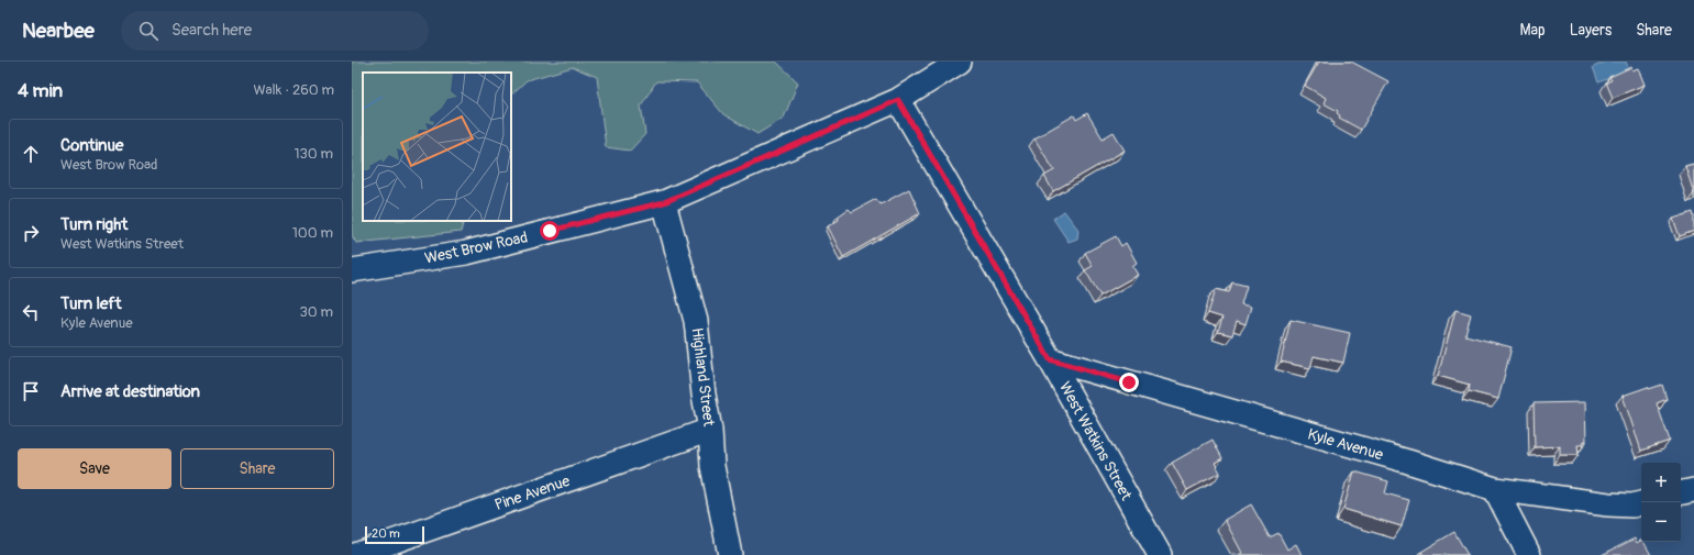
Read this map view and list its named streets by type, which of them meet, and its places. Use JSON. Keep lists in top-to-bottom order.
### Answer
{
  "streets": {
    "street": [
      "West Brow Road",
      "Highland Street",
      "West Watkins Street",
      "Kyle Avenue",
      "Pine Avenue"
    ]
  },
  "crossings": [
    ["West Brow Road", "Highland Street"],
    ["West Brow Road", "West Watkins Street"],
    ["Highland Street", "Pine Avenue"],
    ["West Watkins Street", "Kyle Avenue"]
  ],
  "scale_bar": "20 m",
  "page": {
    "header": "Nearbee",
    "search": "Search here",
    "nav": ["Map", "Layers", "Share"],
    "heading": ["4 min", "Walk · 260 m"],
    "list": [
      ["Continue", "West Brow Road", "130 m"],
      ["Turn right", "West Watkins Street", "100 m"],
      ["Turn left", "Kyle Avenue", "30 m"],
      "Arrive at destination"
    ],
    "buttons": ["Save", "Share"],
    "map_buttons": ["+", "−"],
    "scale": "20 m"
  }
}
